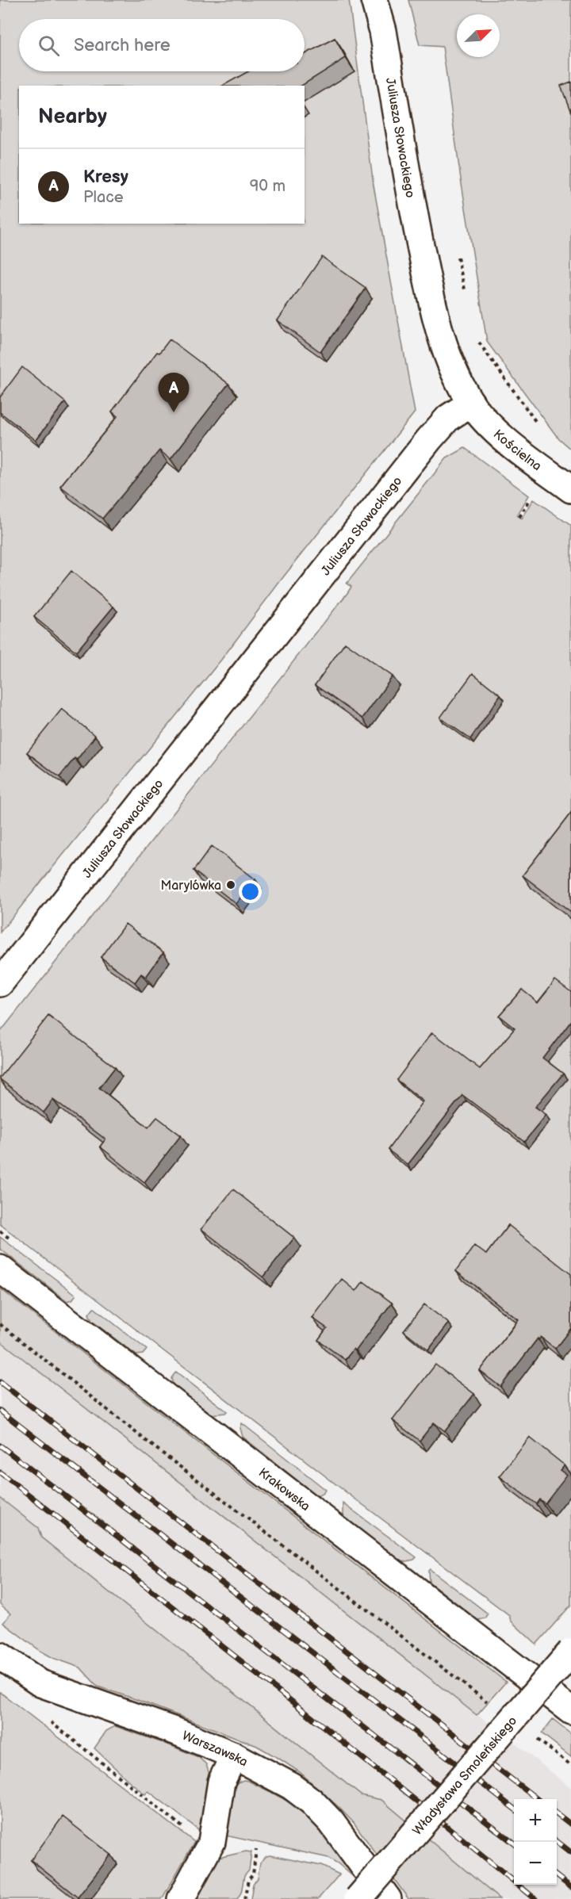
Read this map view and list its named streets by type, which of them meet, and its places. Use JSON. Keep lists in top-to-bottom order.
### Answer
{
  "streets": {
    "street": [
      "Juliusza Słowackiego",
      "Kościelna",
      "Krakowska",
      "Warszawska",
      "Władysława Smoleńskiego"
    ]
  },
  "crossings": [
    ["Juliusza Słowackiego", "Kościelna"]
  ],
  "places": ["Marylówka"],
  "north": "top right",
  "page": {
    "search": "Search here",
    "heading": "Nearby",
    "list": [
      {
        "mark": "A",
        "name": "Kresy",
        "note": "Place",
        "value": "90 m"
      }
    ],
    "pins": "A",
    "map_buttons": ["+", "−"]
  }
}
